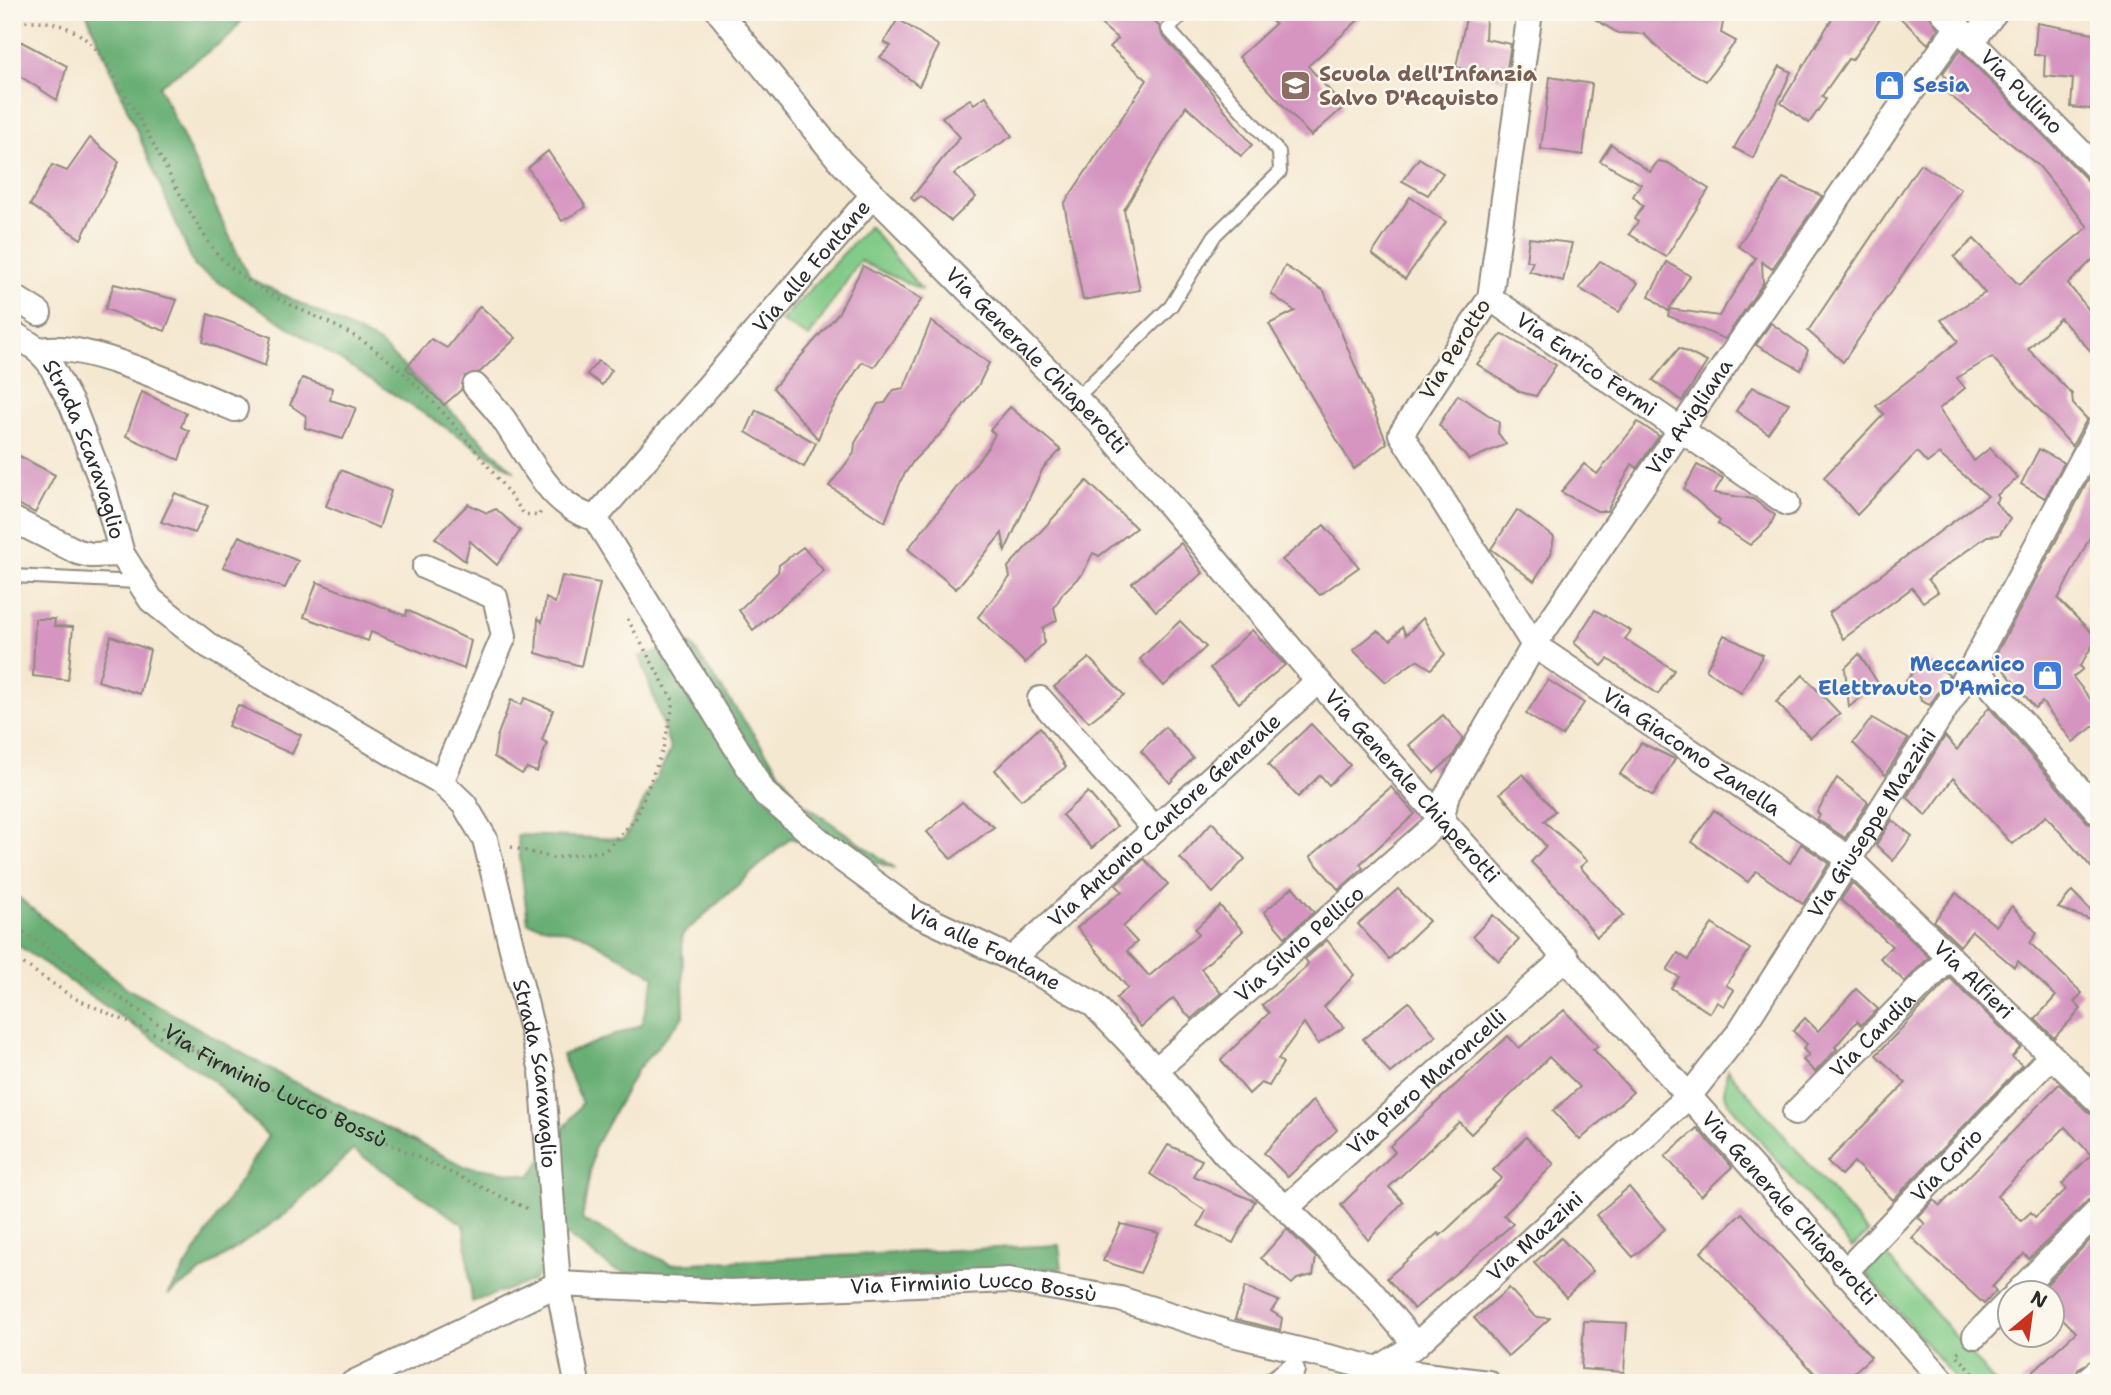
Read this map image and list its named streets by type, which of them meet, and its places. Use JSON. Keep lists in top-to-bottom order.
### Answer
{
  "streets": {
    "street": [
      "Via Pullino",
      "Via alle Fontane",
      "Via Perotto",
      "Via Generale Chiaperotti",
      "Via Enrico Fermi",
      "Via Avigliana",
      "Strada Scaravaglio",
      "Via Giacomo Zanella",
      "Via Antonio Cantore Generale",
      "Via Giuseppe Mazzini",
      "Via Silvio Pellico",
      "Via Alfieri",
      "Via Candia",
      "Via Piero Maroncelli",
      "Via Firminio Lucco Bossù",
      "Via Corio",
      "Via Mazzini"
    ]
  },
  "crossings": [
    ["Via Pullino", "Via Avigliana"],
    ["Via alle Fontane", "Via Generale Chiaperotti"],
    ["Via alle Fontane", "Via Antonio Cantore Generale"],
    ["Via alle Fontane", "Via Silvio Pellico"],
    ["Via alle Fontane", "Via Piero Maroncelli"],
    ["Via alle Fontane", "Via Mazzini"],
    ["Via Perotto", "Via Enrico Fermi"],
    ["Via Perotto", "Via Avigliana"],
    ["Via Perotto", "Via Giacomo Zanella"],
    ["Via Generale Chiaperotti", "Via Avigliana"],
    ["Via Generale Chiaperotti", "Via Antonio Cantore Generale"],
    ["Via Generale Chiaperotti", "Via Giuseppe Mazzini"],
    ["Via Generale Chiaperotti", "Via Silvio Pellico"],
    ["Via Generale Chiaperotti", "Via Piero Maroncelli"],
    ["Via Generale Chiaperotti", "Via Corio"],
    ["Via Generale Chiaperotti", "Via Mazzini"],
    ["Via Enrico Fermi", "Via Avigliana"],
    ["Via Avigliana", "Via Giacomo Zanella"],
    ["Via Avigliana", "Via Silvio Pellico"],
    ["Strada Scaravaglio", "Via Firminio Lucco Bossù"],
    ["Via Giacomo Zanella", "Via Giuseppe Mazzini"],
    ["Via Giacomo Zanella", "Via Alfieri"],
    ["Via Giuseppe Mazzini", "Via Alfieri"],
    ["Via Giuseppe Mazzini", "Via Mazzini"],
    ["Via Alfieri", "Via Candia"],
    ["Via Alfieri", "Via Corio"],
    ["Via Firminio Lucco Bossù", "Via Mazzini"]
  ],
  "places": {
    "shop": ["Sesia", "Meccanico Elettrauto D'Amico"],
    "school or university": ["Scuola dell'Infanzia Salvo D'Acquisto"]
  },
  "north": "top right"
}
